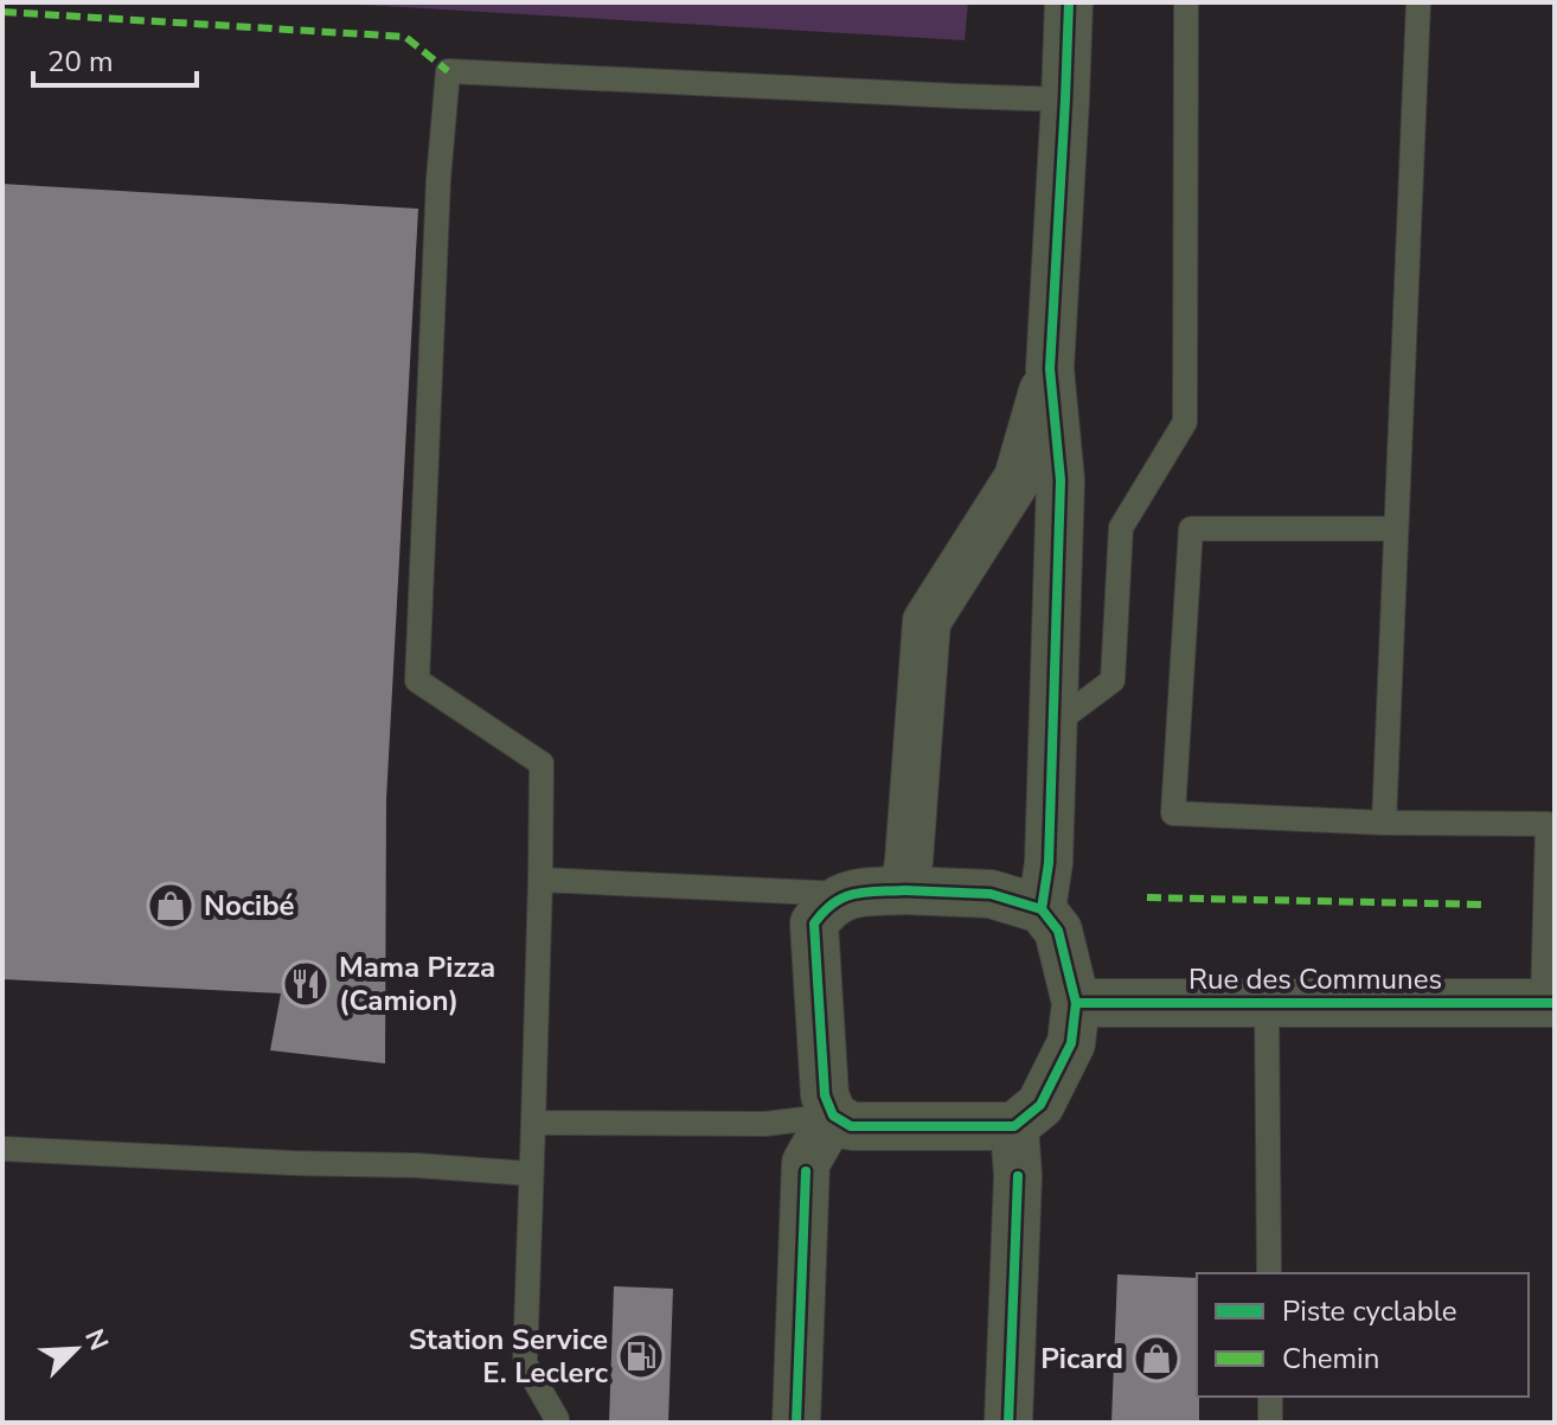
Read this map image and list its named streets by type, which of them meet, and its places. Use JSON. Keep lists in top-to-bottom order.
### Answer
{
  "streets": {
    "street": ["Rue des Communes"]
  },
  "places": {
    "shop": ["Nocibé", "Picard"],
    "restaurant": ["Mama Pizza (Camion)"],
    "fuel station": ["Station Service E. Leclerc"]
  },
  "legend": ["Piste cyclable", "Chemin"],
  "scale_bar": "20 m",
  "north": "top right"
}
